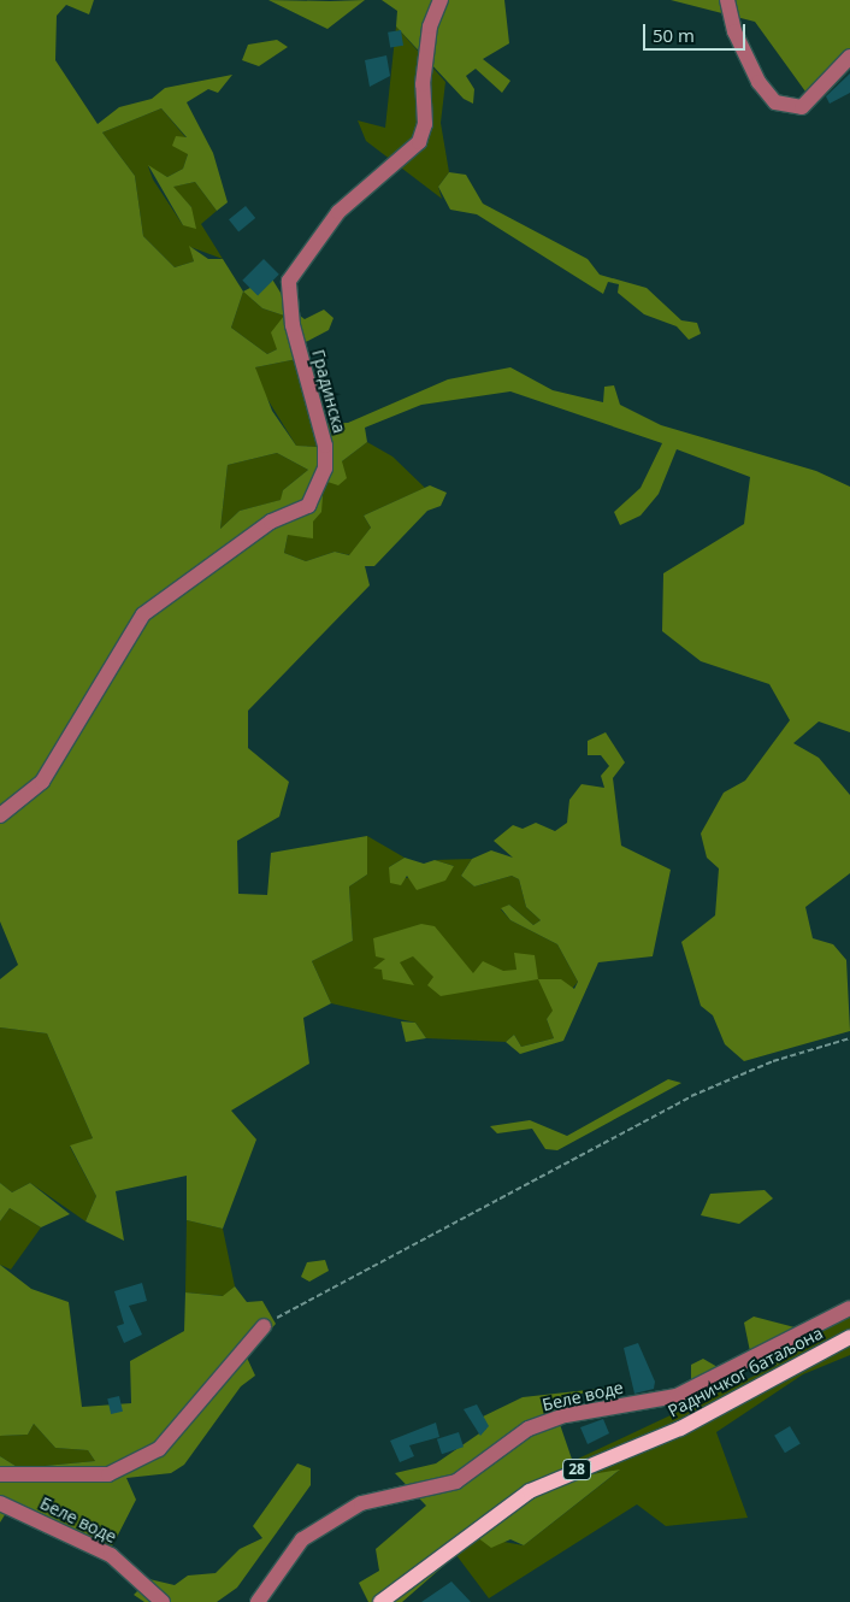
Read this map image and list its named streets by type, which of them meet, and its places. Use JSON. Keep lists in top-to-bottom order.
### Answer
{
  "streets": {
    "main road": ["Радничког батаљона", "28"],
    "street": ["Градинска", "Беле воде"]
  },
  "scale_bar": "50 m"
}
